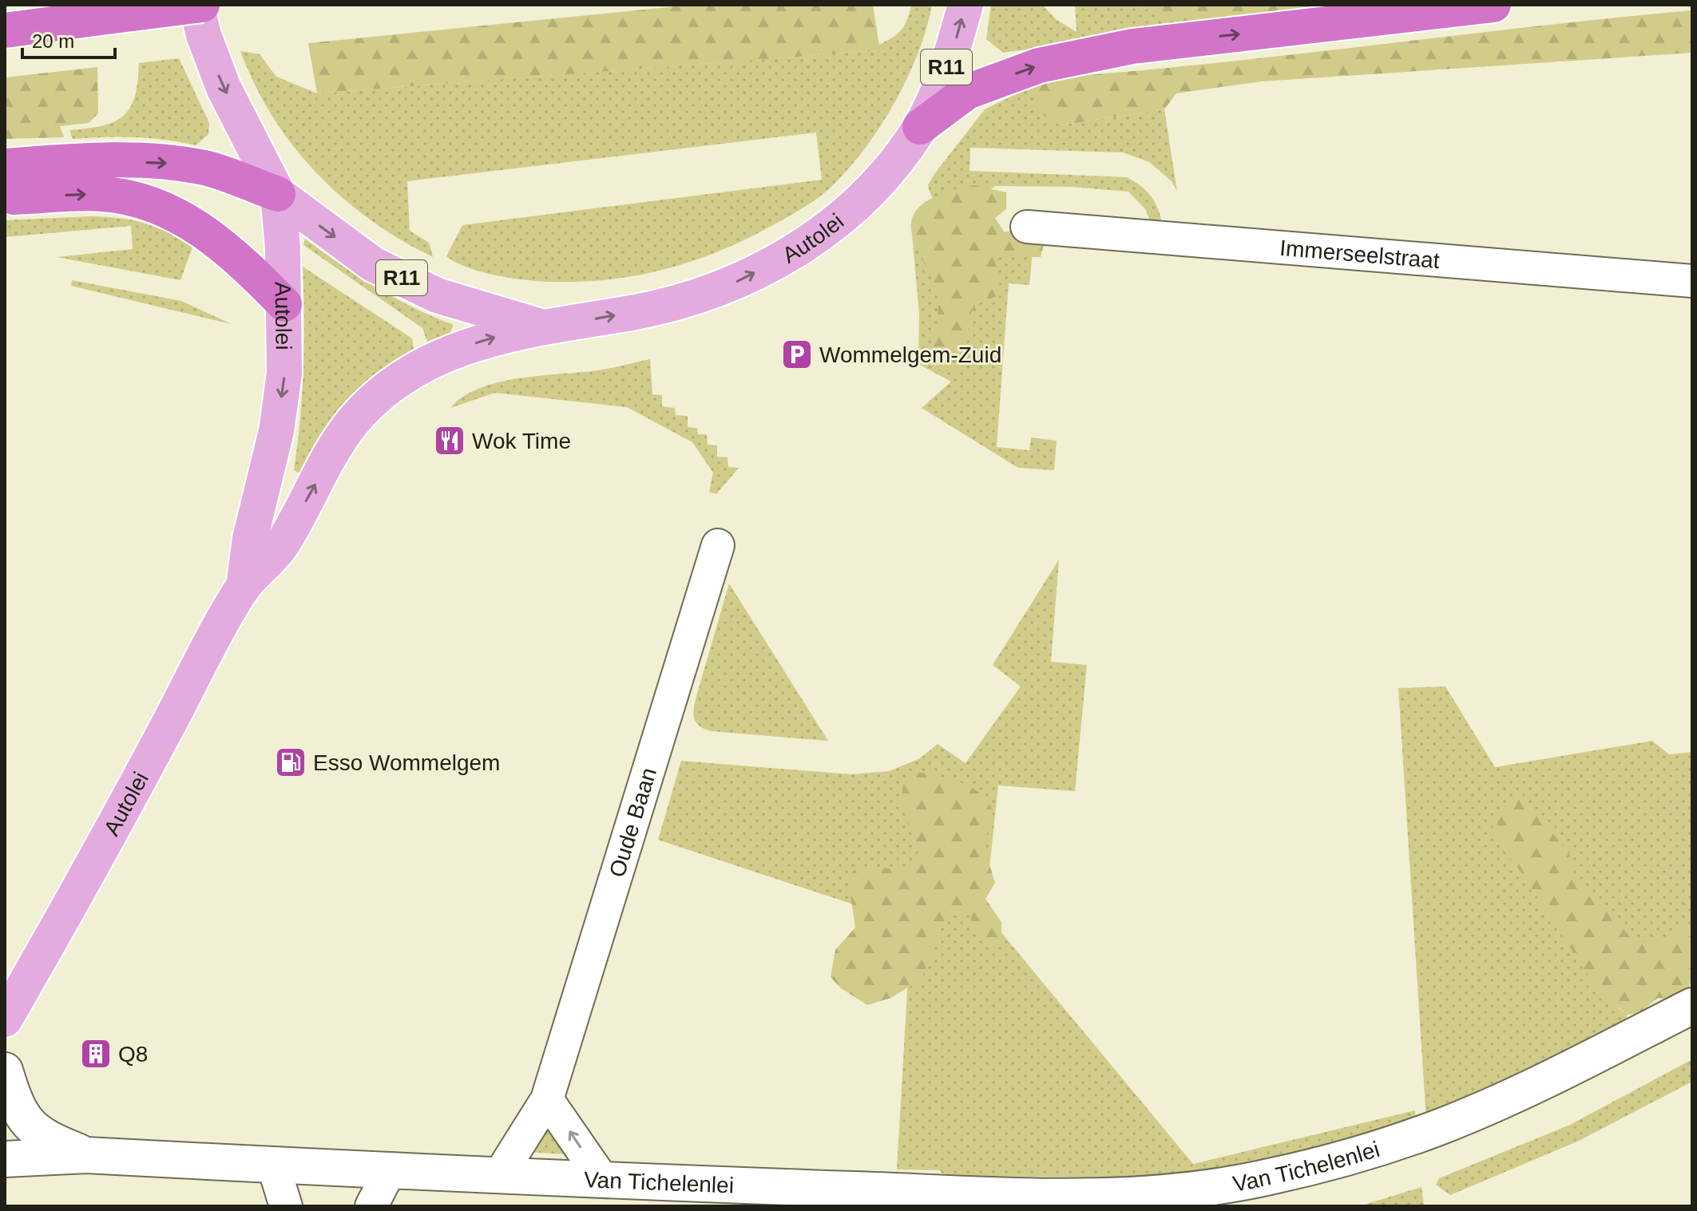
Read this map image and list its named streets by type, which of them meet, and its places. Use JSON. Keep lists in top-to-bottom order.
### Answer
{
  "streets": {
    "main road": ["R11", "Autolei"],
    "street": ["Immerseelstraat", "Oude Baan", "Van Tichelenlei"]
  },
  "crossings": [
    ["Oude Baan", "Van Tichelenlei"]
  ],
  "places": {
    "parking": ["Wommelgem-Zuid"],
    "restaurant": ["Wok Time"],
    "fuel station": ["Esso Wommelgem"],
    "building": ["Q8"]
  },
  "scale_bar": "20 m"
}
